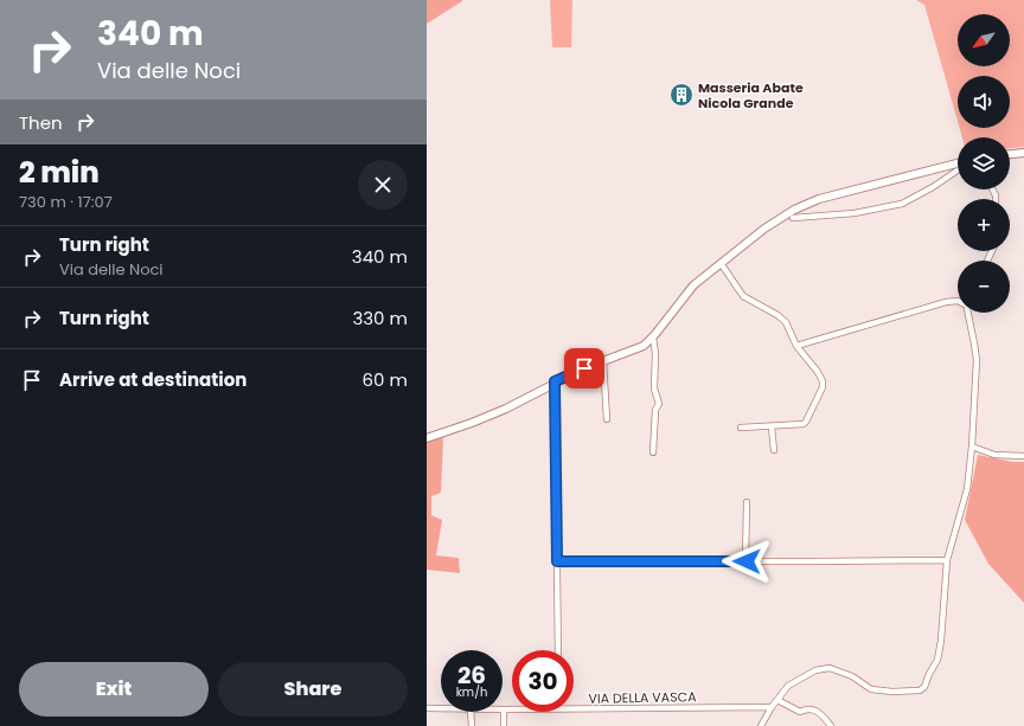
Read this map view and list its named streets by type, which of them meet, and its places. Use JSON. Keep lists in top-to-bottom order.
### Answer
{
  "streets": {
    "street": ["VIA DELLA VASCA"]
  },
  "places": {
    "building": ["Masseria Abate Nicola Grande"]
  },
  "north": "bottom left",
  "page": {
    "turn": ["340 m", "Via delle Noci"],
    "map_buttons": ["+", "−"],
    "then": "Then",
    "heading": ["2 min", "730 m · 17:07"],
    "list": [
      {
        "name": "Turn right",
        "note": "Via delle Noci",
        "value": "340 m"
      },
      {
        "name": "Turn right",
        "value": "330 m"
      },
      {
        "name": "Arrive at destination",
        "value": "60 m"
      }
    ],
    "speed": "26 km/h",
    "limit": "30",
    "buttons": ["Exit", "Share"]
  }
}
